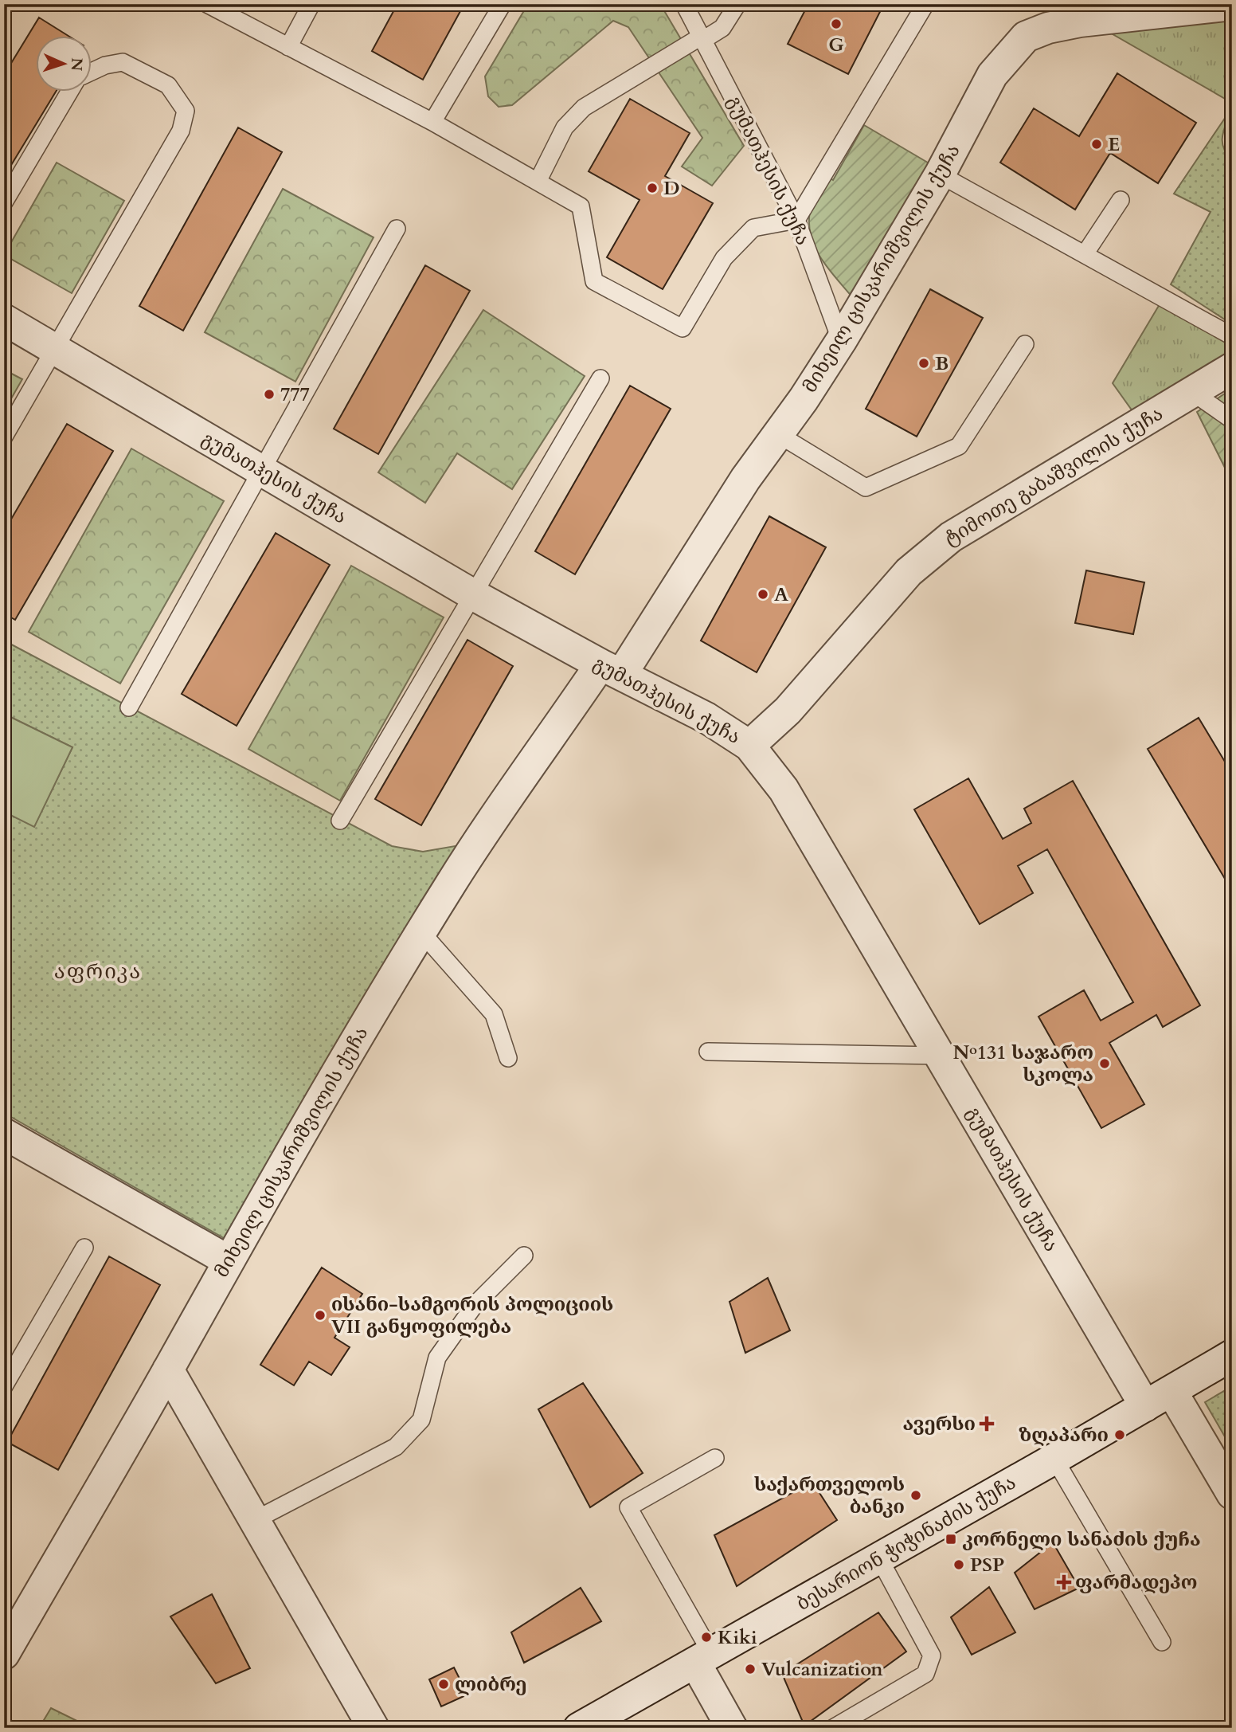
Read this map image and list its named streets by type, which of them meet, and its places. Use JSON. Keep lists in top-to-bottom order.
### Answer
{
  "streets": {
    "street": [
      "გუმათჰესის ქუჩა",
      "მიხეილ ცისკარიშვილის ქუჩა",
      "ტიმოთე გაბაშვილის ქუჩა",
      "ბესარიონ ჭიჭინაძის ქუჩა"
    ]
  },
  "crossings": [
    ["გუმათჰესის ქუჩა", "მიხეილ ცისკარიშვილის ქუჩა"],
    ["გუმათჰესის ქუჩა", "ტიმოთე გაბაშვილის ქუჩა"],
    ["გუმათჰესის ქუჩა", "ბესარიონ ჭიჭინაძის ქუჩა"]
  ],
  "districts": ["აფრიკა"],
  "places": {
    "other": [
      "G",
      "E",
      "D",
      "B",
      "777",
      "A",
      "№131 საჯარო სკოლა",
      "ისანი-სამგორის პოლიციის VII განყოფილება",
      "ზღაპარი",
      "საქართველოს ბანკი",
      "PSP",
      "Kiki",
      "Vulcanization",
      "ლიბრე"
    ],
    "health": ["ავერსი", "ფარმადეპო"],
    "transit": ["კორნელი სანაძის ქუჩა"]
  },
  "north": "right"
}
